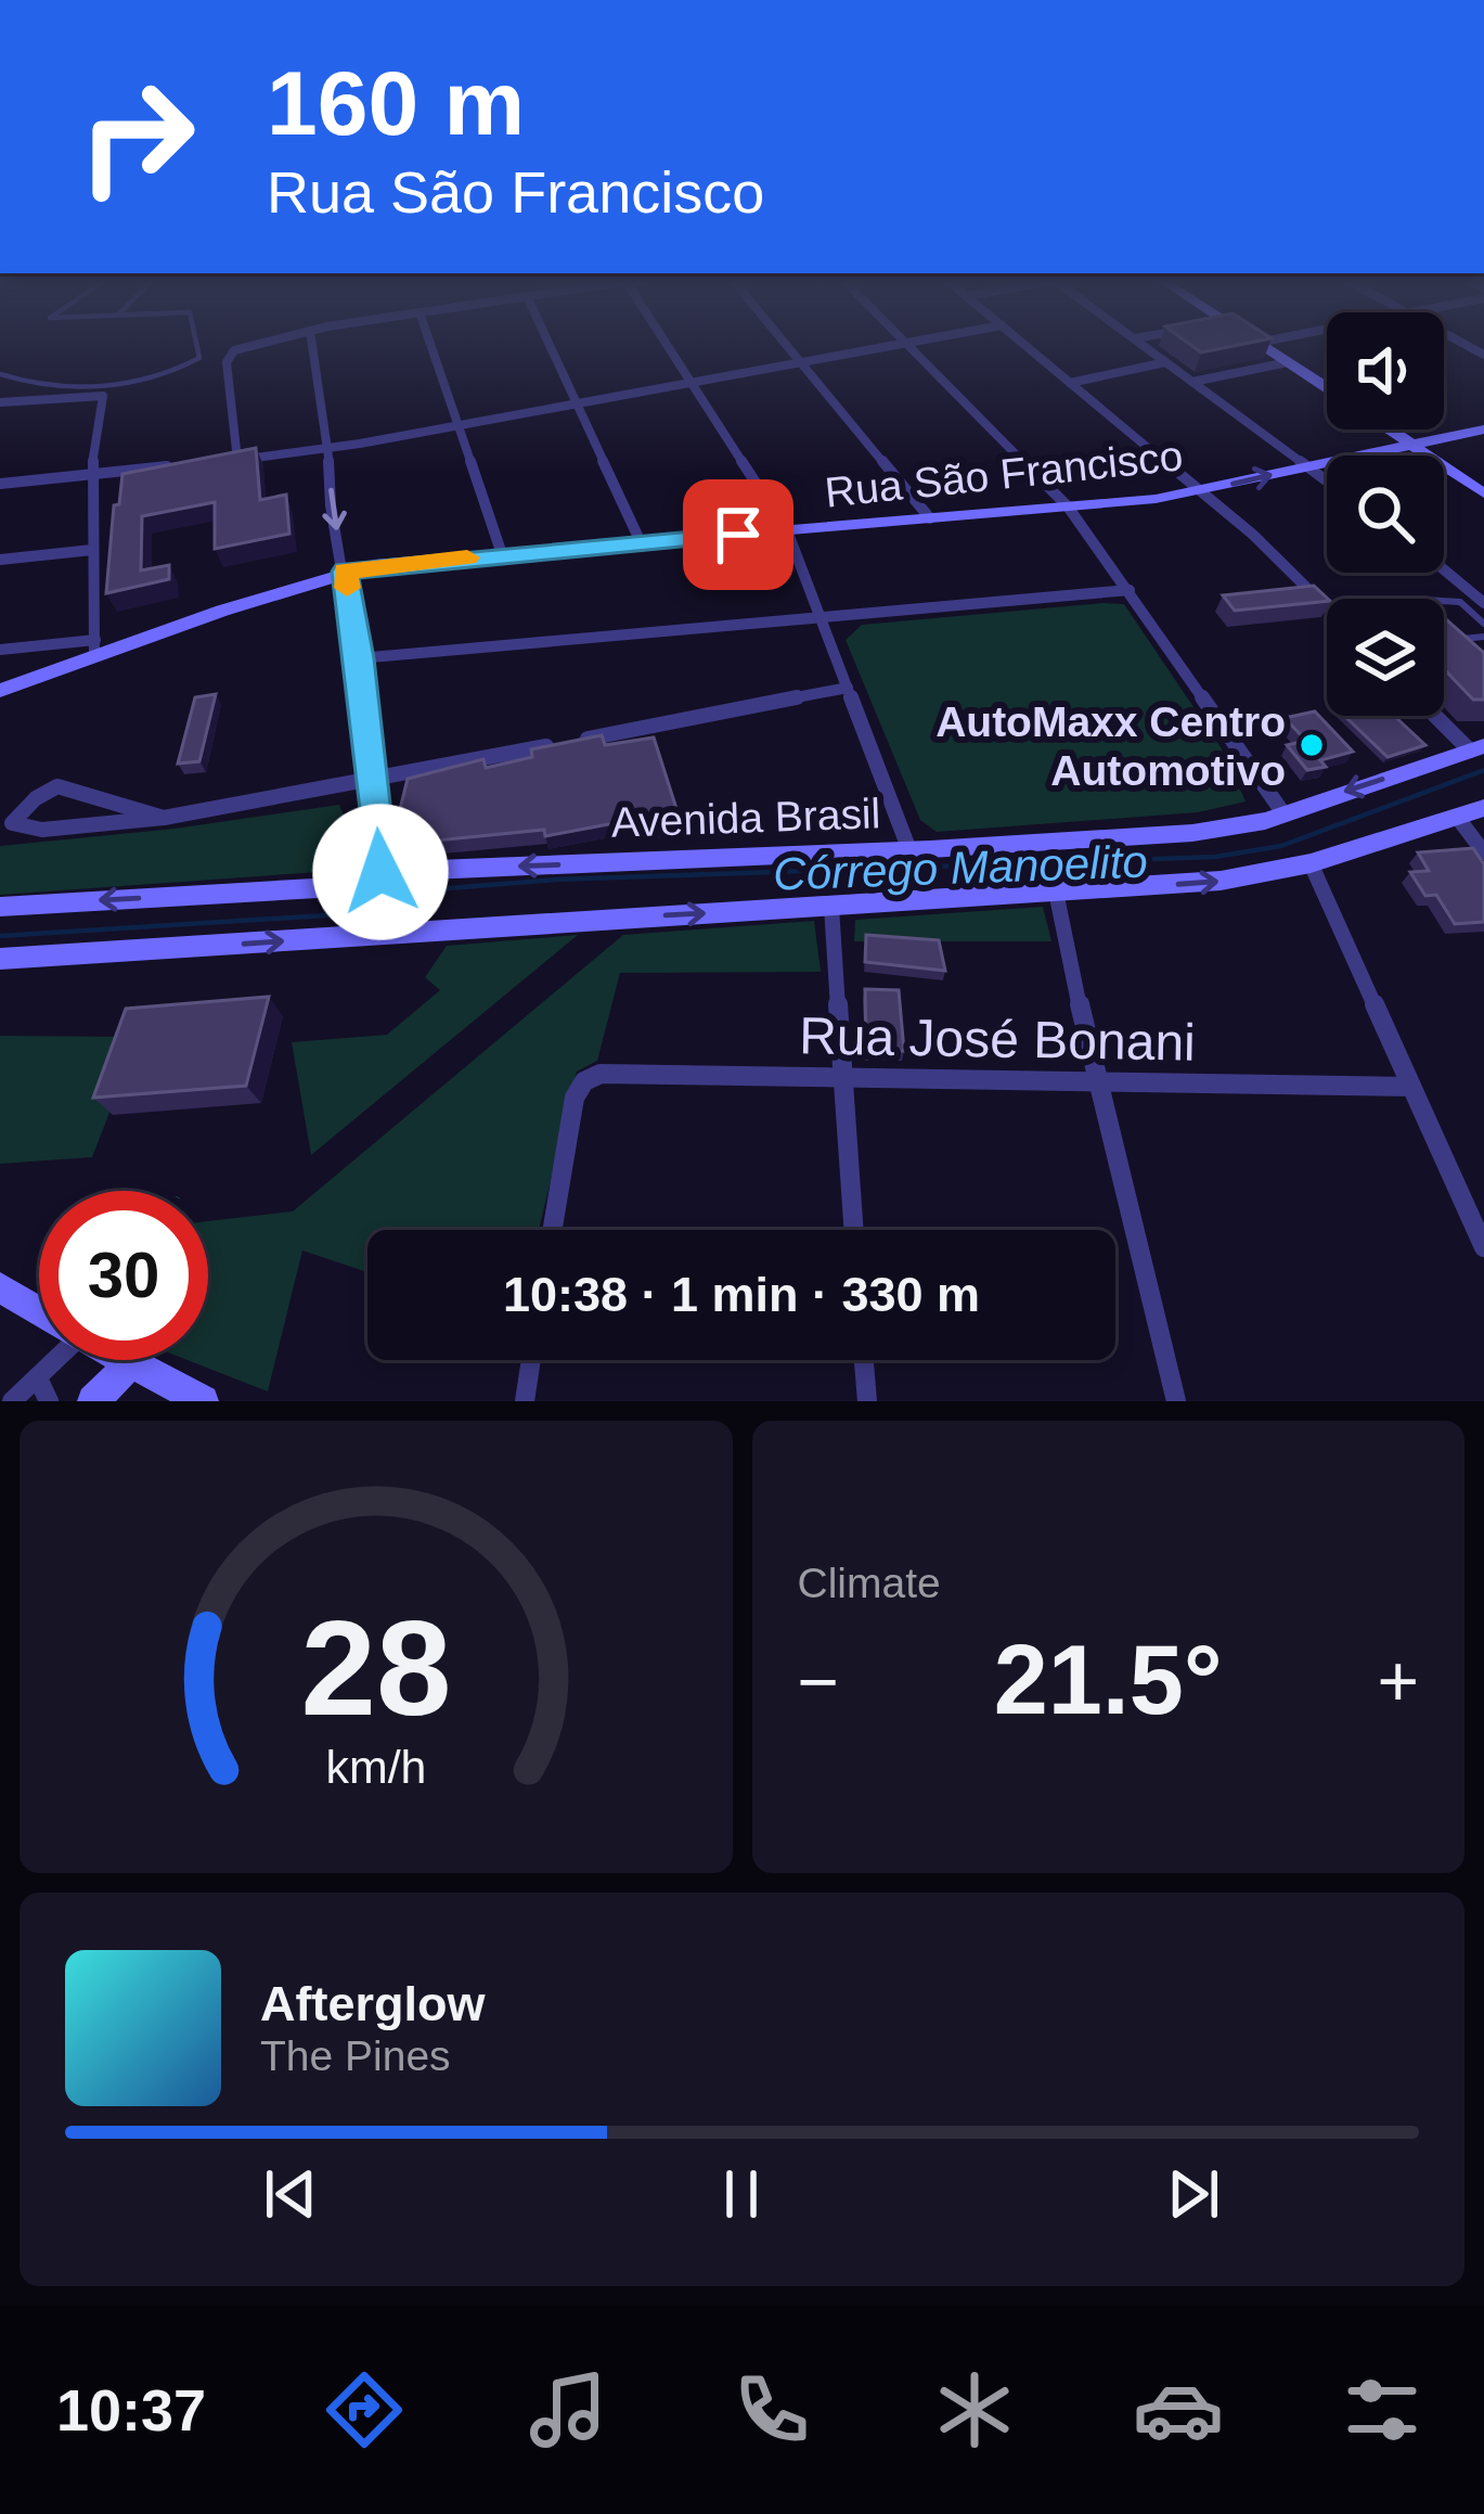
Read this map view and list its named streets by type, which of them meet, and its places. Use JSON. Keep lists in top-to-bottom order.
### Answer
{
  "streets": {
    "street": ["Rua São Francisco", "Avenida Brasil", "Rua José Bonani"]
  },
  "water": ["Córrego Manoelito"],
  "places": ["AutoMaxx Centro Automotivo"],
  "page": {
    "turn": ["160 m", "Rua São Francisco"],
    "limit": "30",
    "trip": "10:38 · 1 min · 330 m",
    "tile": "Climate",
    "heat": ["−", "21.5°", "+"],
    "song": ["Afterglow", "The Pines"],
    "tabs": "10:37",
    "gauge": ["28", "km/h"]
  }
}
